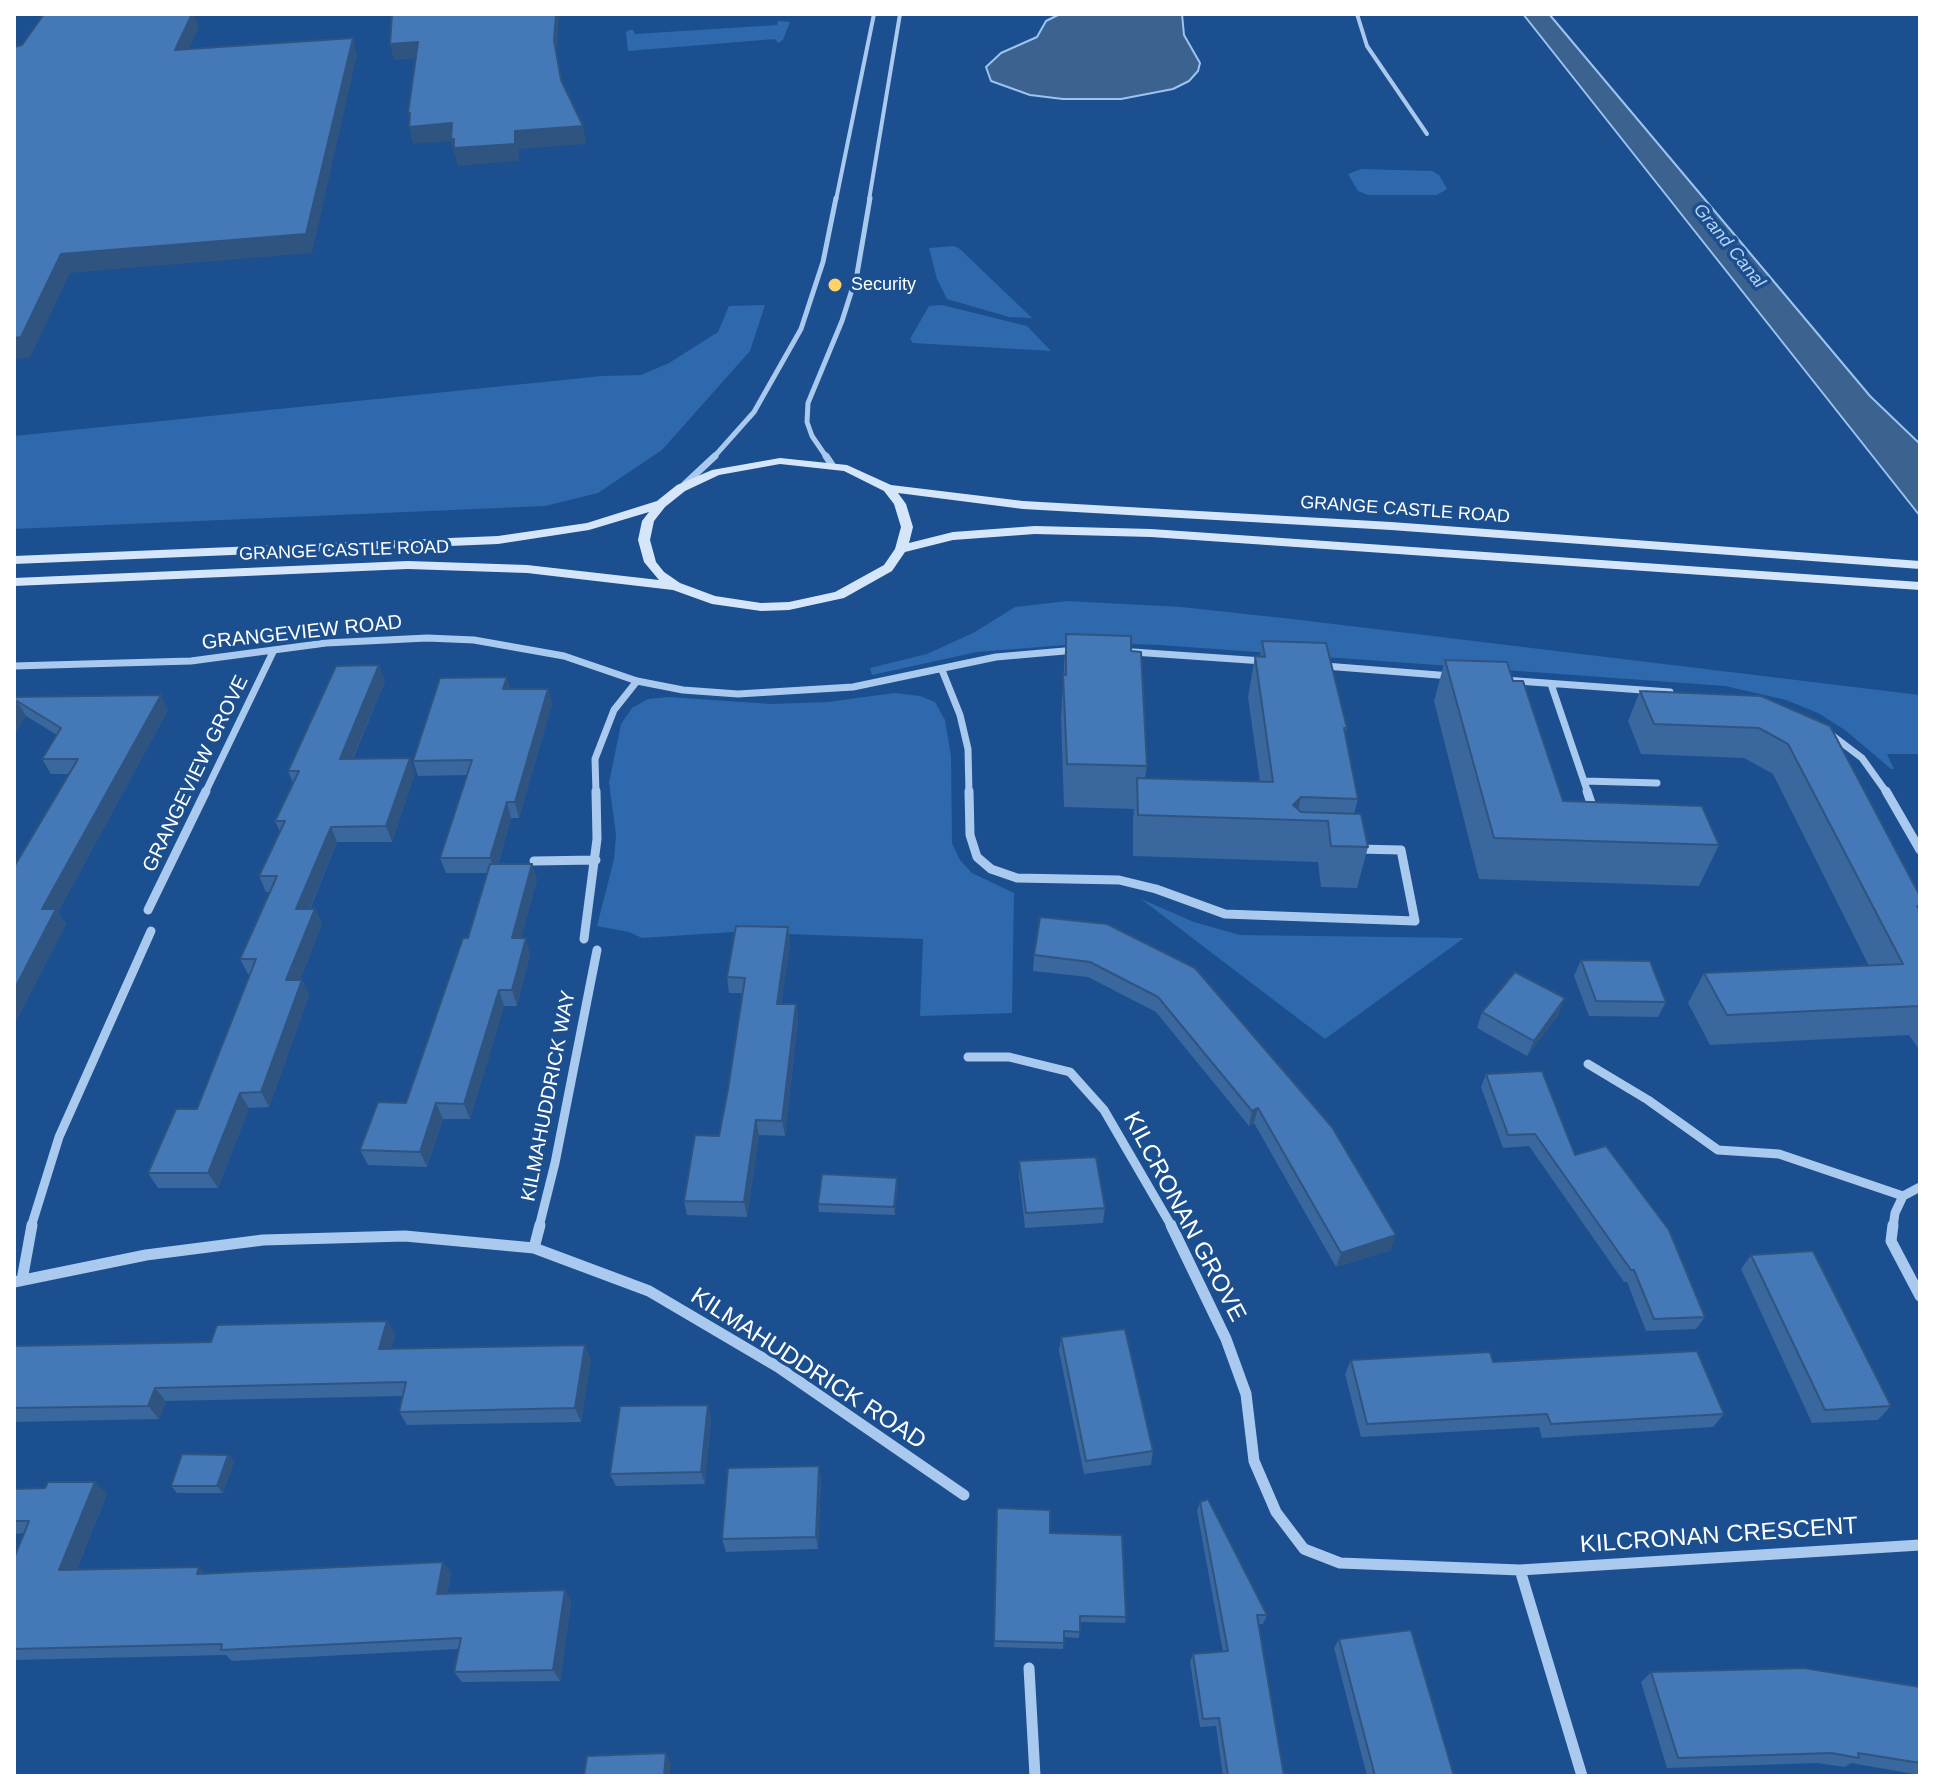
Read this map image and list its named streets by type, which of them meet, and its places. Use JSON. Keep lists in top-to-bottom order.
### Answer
{
  "streets": {
    "main road": ["GRANGE CASTLE ROAD"],
    "street": [
      "GRANGEVIEW ROAD",
      "GRANGEVIEW GROVE",
      "KILMAHUDDRICK WAY",
      "KILCRONAN GROVE",
      "KILMAHUDDRICK ROAD",
      "KILCRONAN CRESCENT"
    ]
  },
  "crossings": [
    ["GRANGEVIEW ROAD", "GRANGEVIEW GROVE"],
    ["KILMAHUDDRICK WAY", "KILMAHUDDRICK ROAD"],
    ["KILCRONAN GROVE", "KILCRONAN CRESCENT"]
  ],
  "water": ["Grand Canal"],
  "places": ["Security"]
}
